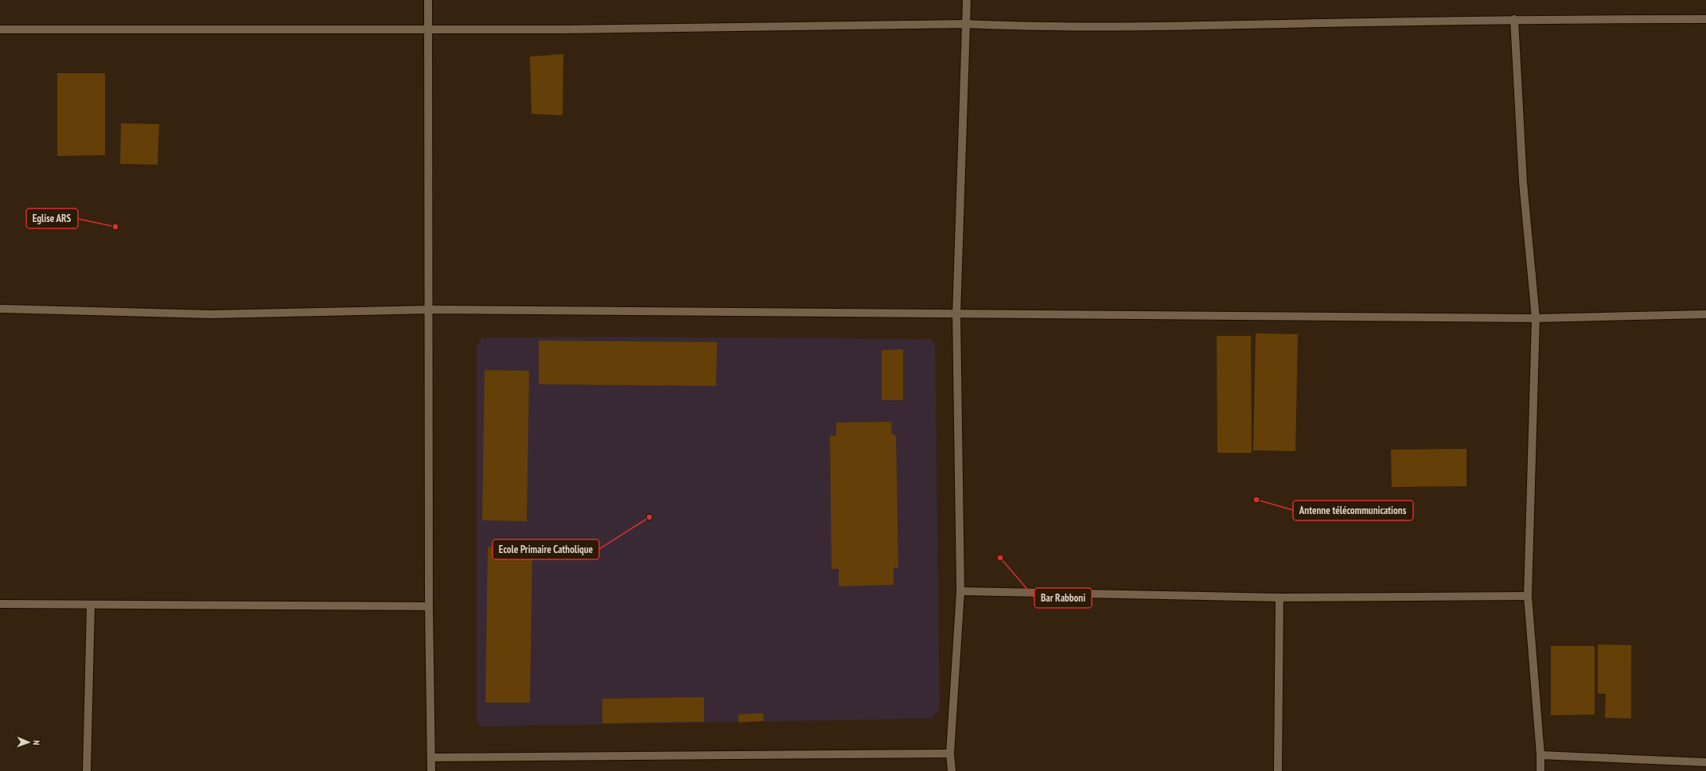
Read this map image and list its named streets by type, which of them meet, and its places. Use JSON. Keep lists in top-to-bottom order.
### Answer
{
  "places": [
    "Eglise ARS",
    "Antenne télécommunications",
    "Ecole Primaire Catholique",
    "Bar Rabboni"
  ],
  "north": "right"
}
